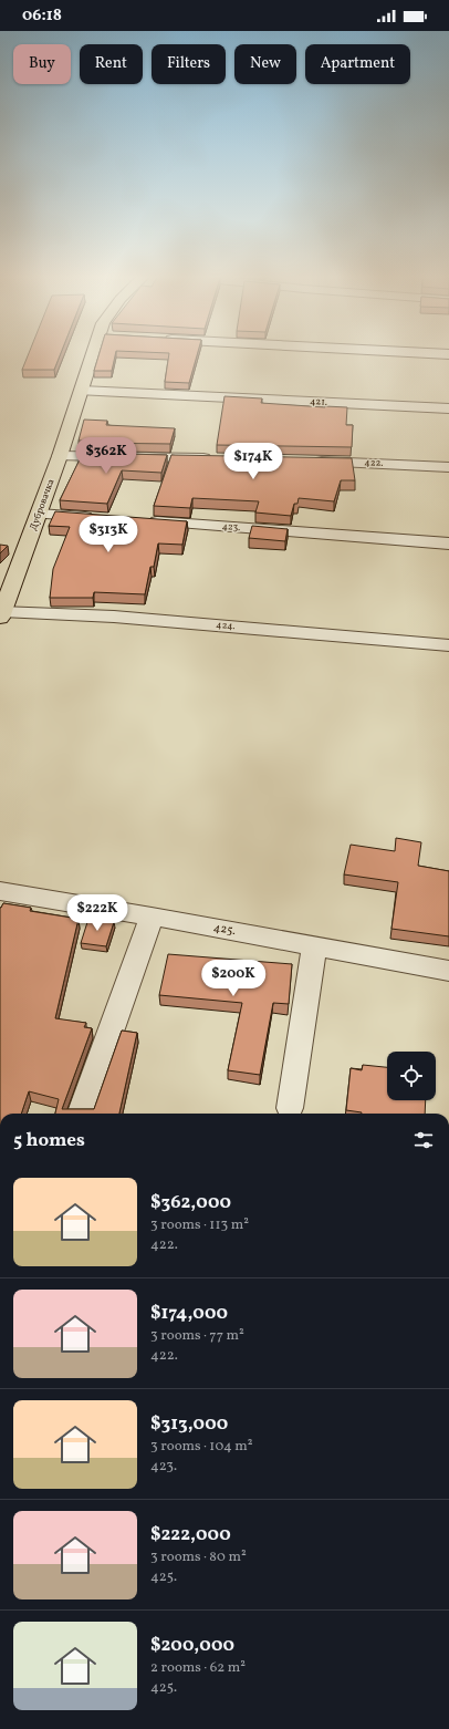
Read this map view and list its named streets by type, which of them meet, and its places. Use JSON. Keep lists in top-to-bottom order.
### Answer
{
  "streets": {
    "main road": ["Дубровачка"],
    "street": [
      "421.",
      "422.",
      "423.",
      "424.",
      "425."
    ]
  },
  "crossings": [
    ["421.", "Дубровачка"],
    ["Дубровачка", "424."]
  ],
  "page": {
    "status": "06:18",
    "chip": [
      "Buy",
      "Rent",
      "Filters",
      "New",
      "Apartment"
    ],
    "price": [
      "$362K",
      "$174K",
      "$313K",
      "$222K",
      "$200K"
    ],
    "heading": "5 homes",
    "list": [
      {
        "name": "$362,000",
        "note": "3 rooms · 113 m² · 422."
      },
      {
        "name": "$174,000",
        "note": "3 rooms · 77 m² · 422."
      },
      {
        "name": "$313,000",
        "note": "3 rooms · 104 m² · 423."
      },
      {
        "name": "$222,000",
        "note": "3 rooms · 80 m² · 425."
      },
      {
        "name": "$200,000",
        "note": "2 rooms · 62 m² · 425."
      }
    ]
  }
}
